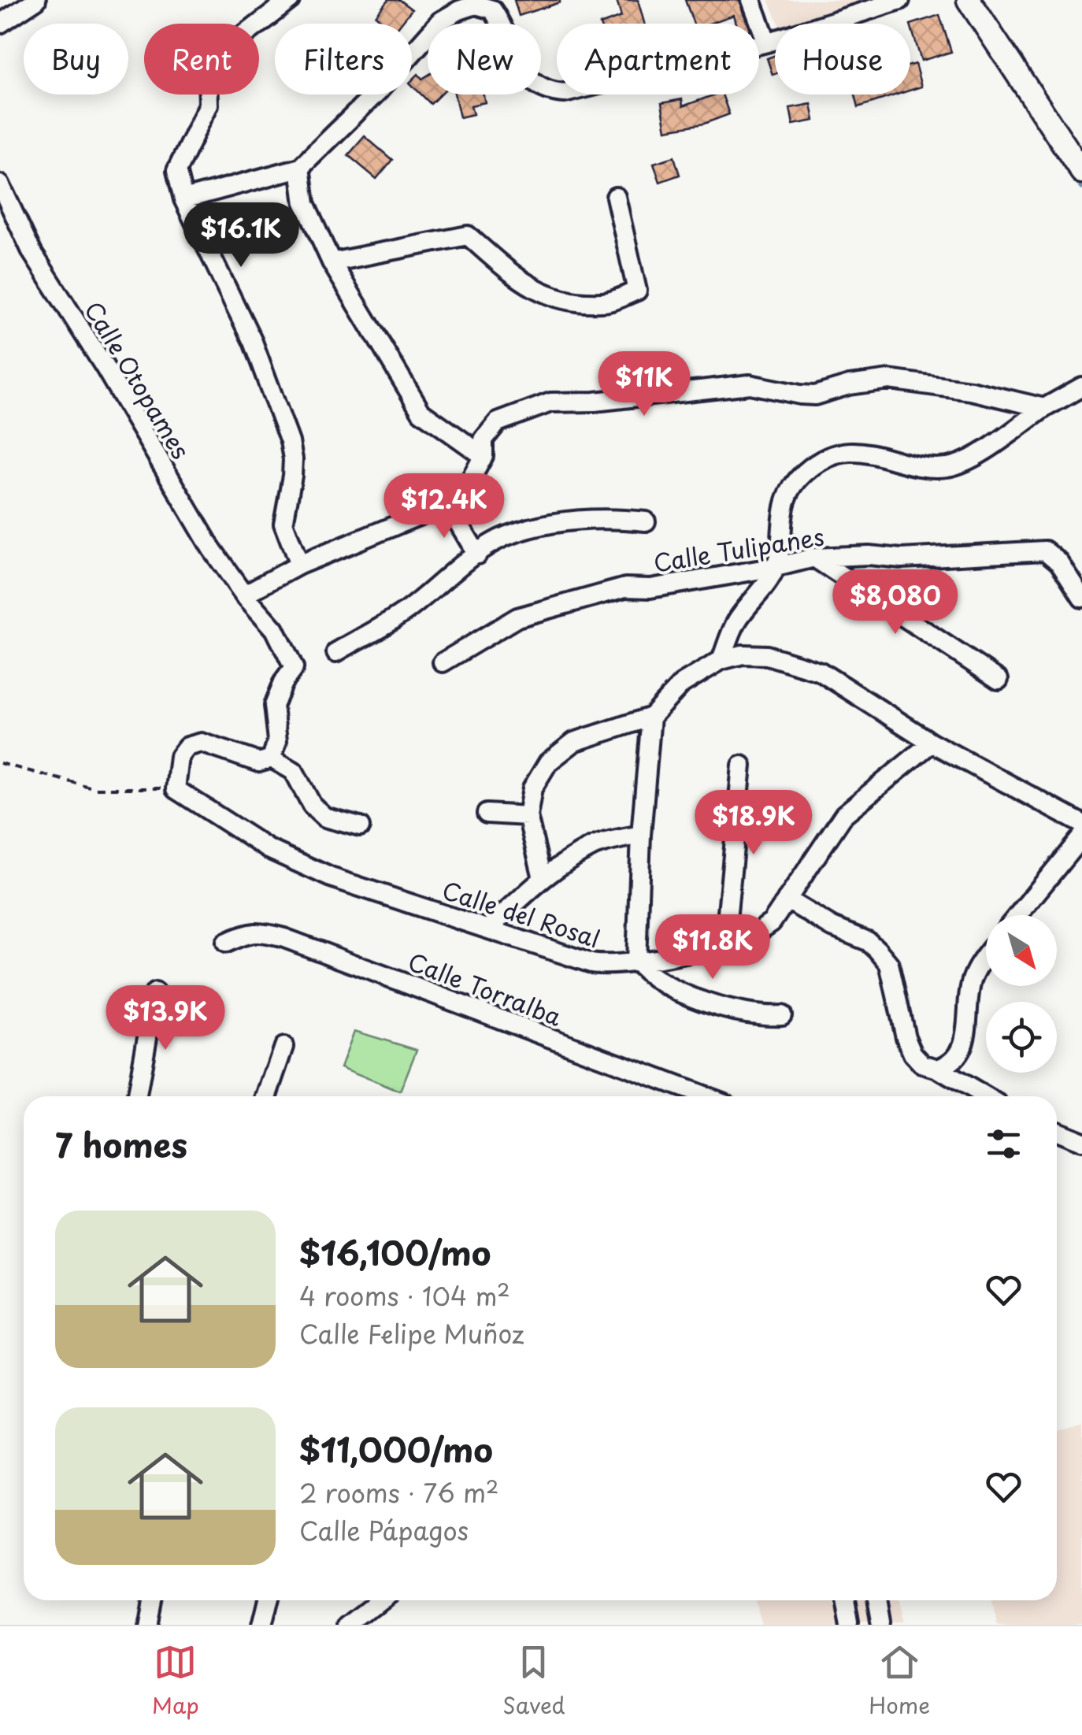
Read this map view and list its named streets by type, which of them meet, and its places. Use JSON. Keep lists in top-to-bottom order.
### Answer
{
  "streets": {
    "street": [
      "Calle Otopames",
      "Calle Tulipanes",
      "Calle del Rosal",
      "Calle Torralba"
    ]
  },
  "north": "bottom right",
  "page": {
    "chip": [
      "Buy",
      "Rent",
      "Filters",
      "New",
      "Apartment",
      "House"
    ],
    "price": [
      "$16.1K",
      "$11K",
      "$12.4K",
      "$8,080",
      "$18.9K",
      "$11.8K",
      "$13.9K"
    ],
    "heading": "7 homes",
    "list": [
      {
        "name": "$16,100/mo",
        "note": "4 rooms · 104 m² · Calle Felipe Muñoz"
      },
      {
        "name": "$11,000/mo",
        "note": "2 rooms · 76 m² · Calle Pápagos"
      }
    ],
    "tabs": ["Map", "Saved", "Home"]
  }
}
